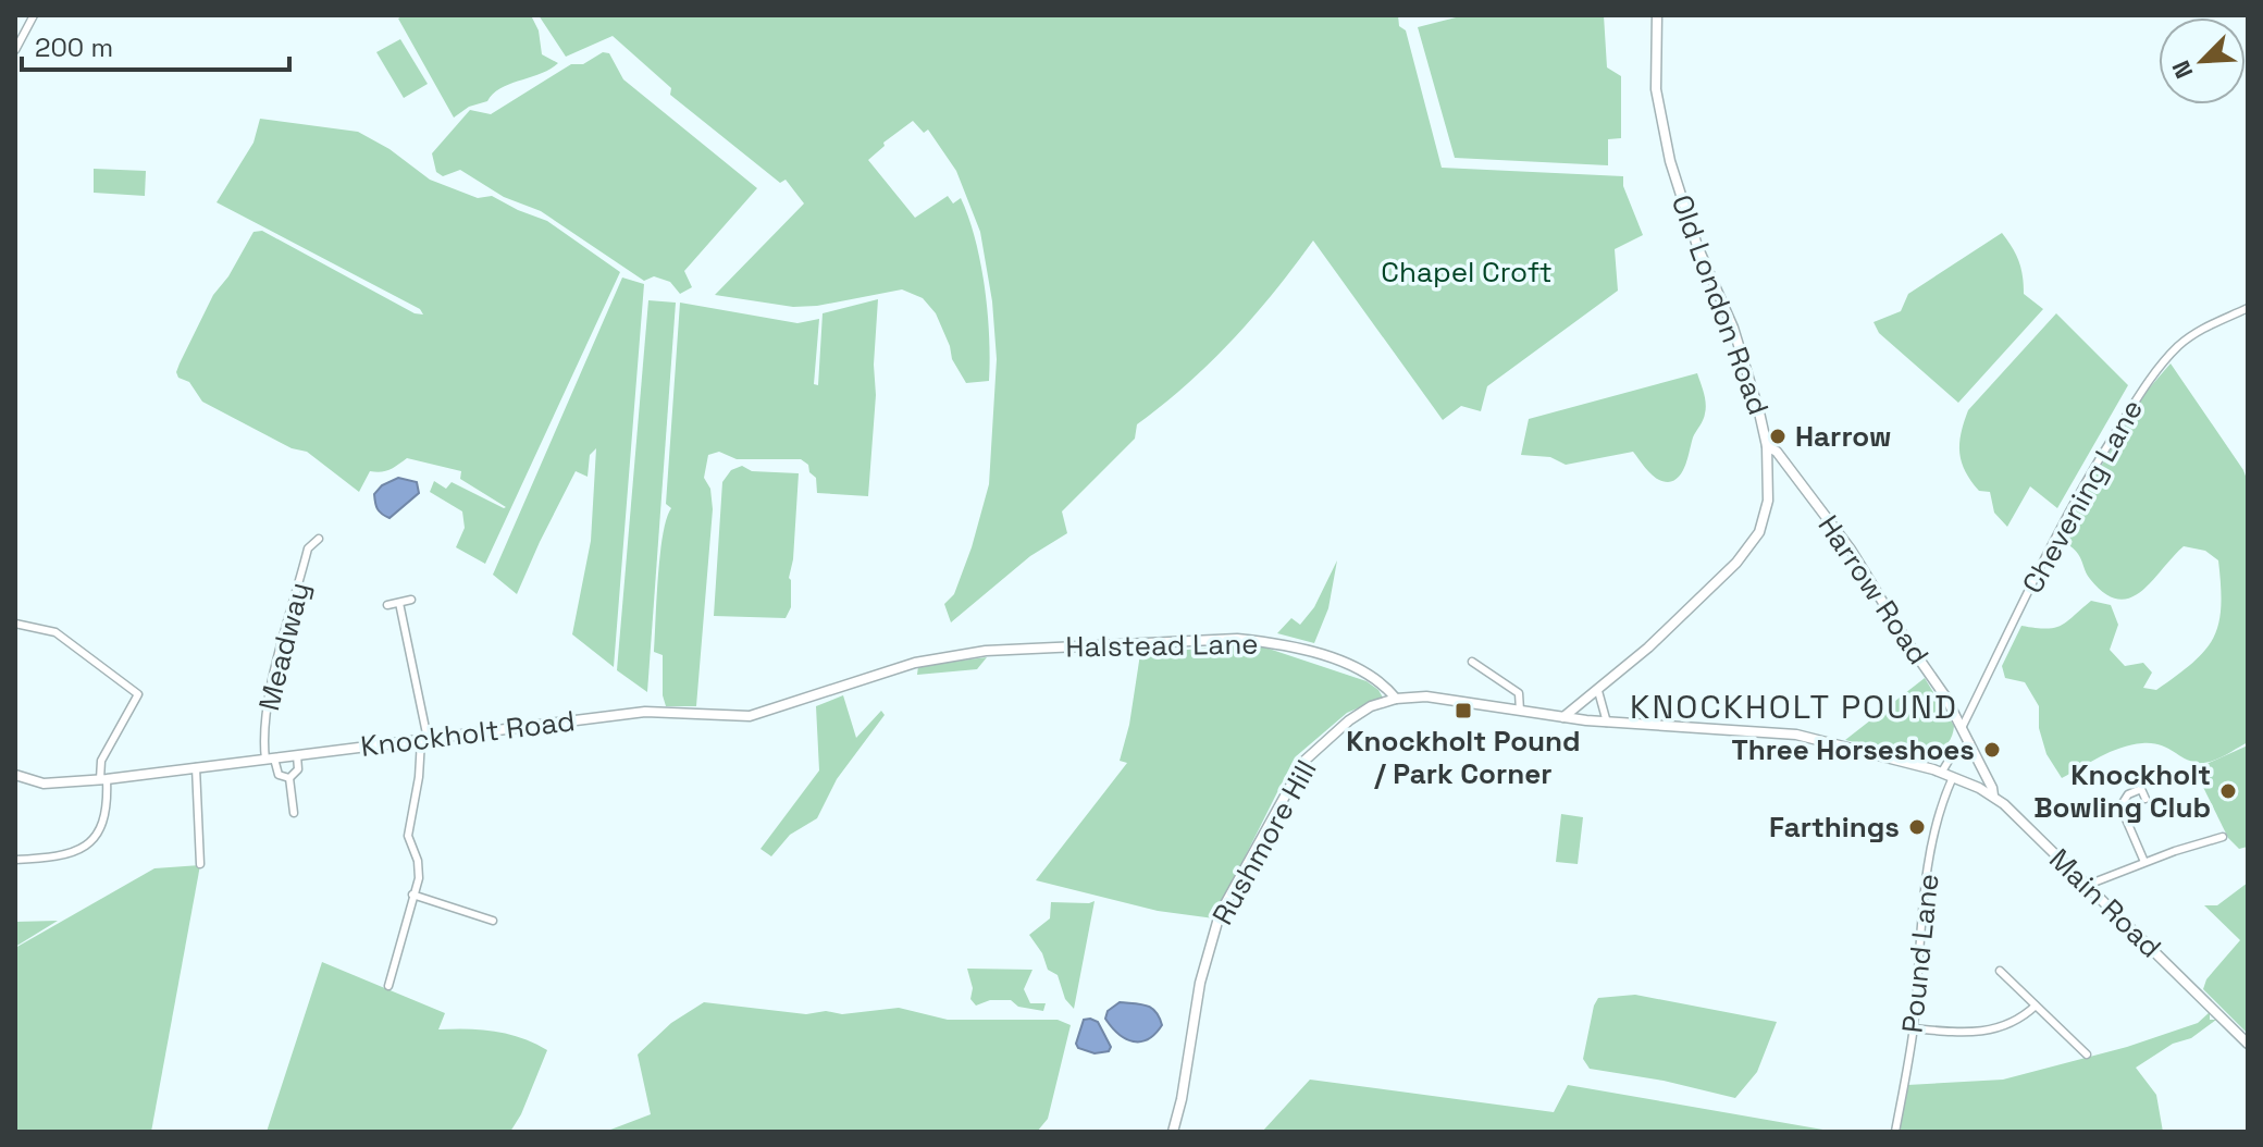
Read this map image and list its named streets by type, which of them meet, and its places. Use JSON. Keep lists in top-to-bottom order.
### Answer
{
  "streets": {
    "street": [
      "Old London Road",
      "Chevening Lane",
      "Harrow Road",
      "Halstead Lane",
      "Meadway",
      "Knockholt Road",
      "Rushmore Hill",
      "Main Road",
      "Pound Lane"
    ]
  },
  "crossings": [
    ["Old London Road", "Harrow Road"],
    ["Old London Road", "Main Road"],
    ["Chevening Lane", "Harrow Road"],
    ["Harrow Road", "Main Road"],
    ["Halstead Lane", "Knockholt Road"],
    ["Halstead Lane", "Rushmore Hill"],
    ["Halstead Lane", "Main Road"],
    ["Meadway", "Knockholt Road"],
    ["Rushmore Hill", "Main Road"],
    ["Main Road", "Pound Lane"]
  ],
  "districts": ["KNOCKHOLT POUND"],
  "parks": ["Chapel Croft"],
  "places": {
    "other": [
      "Harrow",
      "Three Horseshoes",
      "Knockholt Bowling Club",
      "Farthings"
    ],
    "transit": ["Knockholt Pound / Park Corner"]
  },
  "scale_bar": "200 m",
  "north": "bottom left"
}
